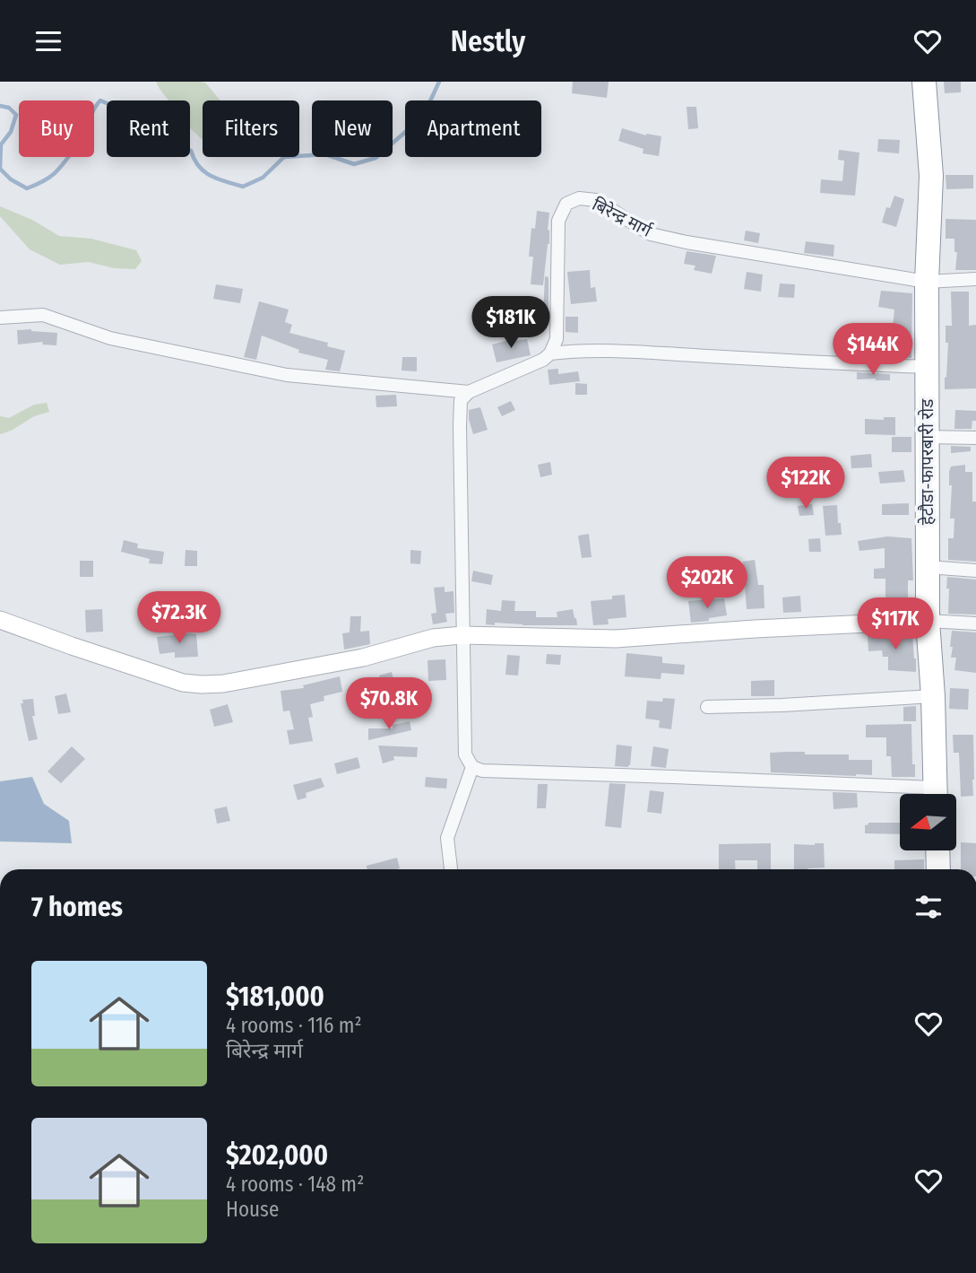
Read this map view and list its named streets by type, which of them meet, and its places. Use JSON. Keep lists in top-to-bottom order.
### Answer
{
  "streets": {
    "highway": ["हेटौडा-फापरबारी रोड"],
    "street": ["बिरेन्द्र मार्ग"]
  },
  "crossings": [
    ["बिरेन्द्र मार्ग", "हेटौडा-फापरबारी रोड"]
  ],
  "north": "left",
  "page": {
    "header": "Nestly",
    "chip": [
      "Buy",
      "Rent",
      "Filters",
      "New",
      "Apartment"
    ],
    "price": [
      "$181K",
      "$144K",
      "$122K",
      "$202K",
      "$72.3K",
      "$117K",
      "$70.8K"
    ],
    "heading": "7 homes",
    "list": [
      {
        "name": "$181,000",
        "note": "4 rooms · 116 m² · बिरेन्द्र मार्ग"
      },
      {
        "name": "$202,000",
        "note": "4 rooms · 148 m² · House"
      }
    ]
  }
}
